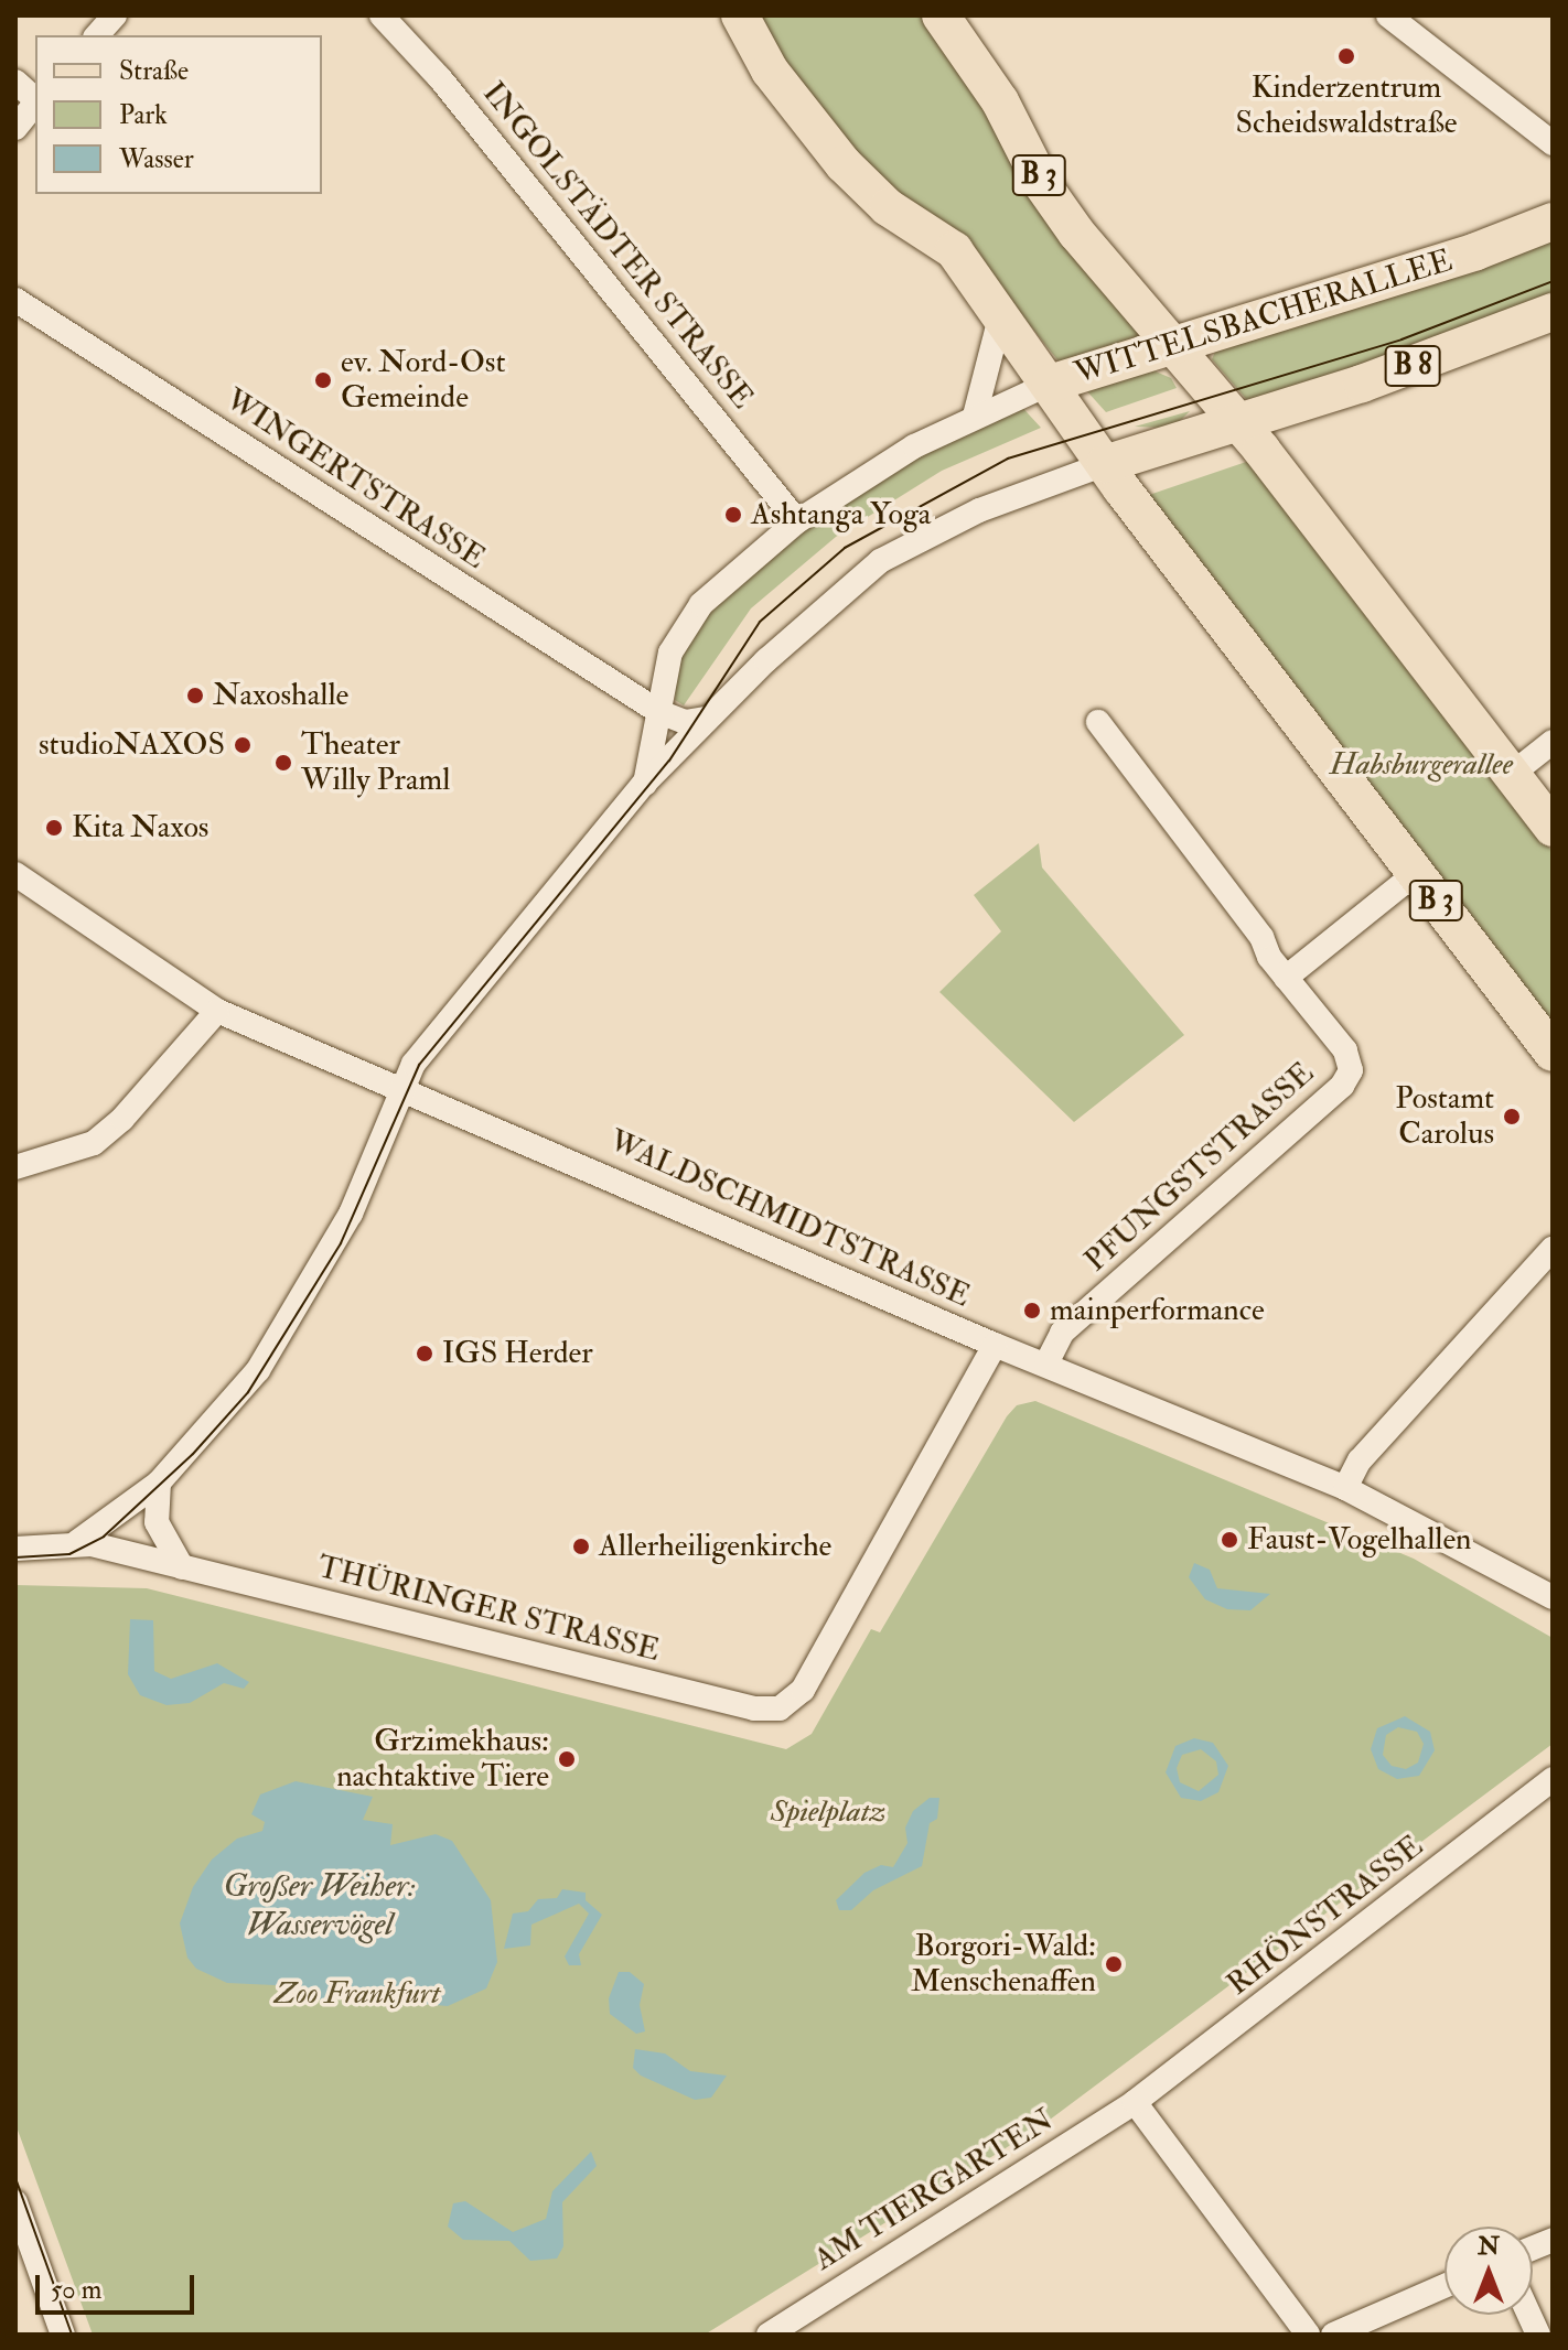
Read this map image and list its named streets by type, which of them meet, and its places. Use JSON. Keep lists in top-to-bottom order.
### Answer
{
  "streets": {
    "main road": ["B 3", "WITTELSBACHERALLEE", "B 8"],
    "street": [
      "INGOLSTÄDTER STRASSE",
      "WINGERTSTRASSE",
      "PFUNGSTSTRASSE",
      "WALDSCHMIDTSTRASSE",
      "THÜRINGER STRASSE",
      "RHÖNSTRASSE",
      "AM TIERGARTEN"
    ]
  },
  "crossings": [
    ["B 3", "WITTELSBACHERALLEE"],
    ["INGOLSTÄDTER STRASSE", "WITTELSBACHERALLEE"],
    ["WITTELSBACHERALLEE", "WINGERTSTRASSE"],
    ["WITTELSBACHERALLEE", "WALDSCHMIDTSTRASSE"],
    ["WITTELSBACHERALLEE", "THÜRINGER STRASSE"],
    ["PFUNGSTSTRASSE", "WALDSCHMIDTSTRASSE"],
    ["WALDSCHMIDTSTRASSE", "THÜRINGER STRASSE"],
    ["RHÖNSTRASSE", "AM TIERGARTEN"]
  ],
  "water": ["Großer Weiher: Wasservögel"],
  "parks": ["Habsburgerallee", "Spielplatz", "Zoo Frankfurt"],
  "places": [
    "Kinderzentrum Scheidswaldstraße",
    "ev. Nord-Ost Gemeinde",
    "Ashtanga Yoga",
    "Naxoshalle",
    "studioNAXOS",
    "Theater Willy Praml",
    "Kita Naxos",
    "Postamt Carolus",
    "mainperformance",
    "IGS Herder",
    "Faust-Vogelhallen",
    "Allerheiligenkirche",
    "Grzimekhaus: nachtaktive Tiere",
    "Borgori-Wald: Menschenaffen"
  ],
  "legend": ["Straße", "Park", "Wasser"],
  "scale_bar": "50 m",
  "north": "top"
}
